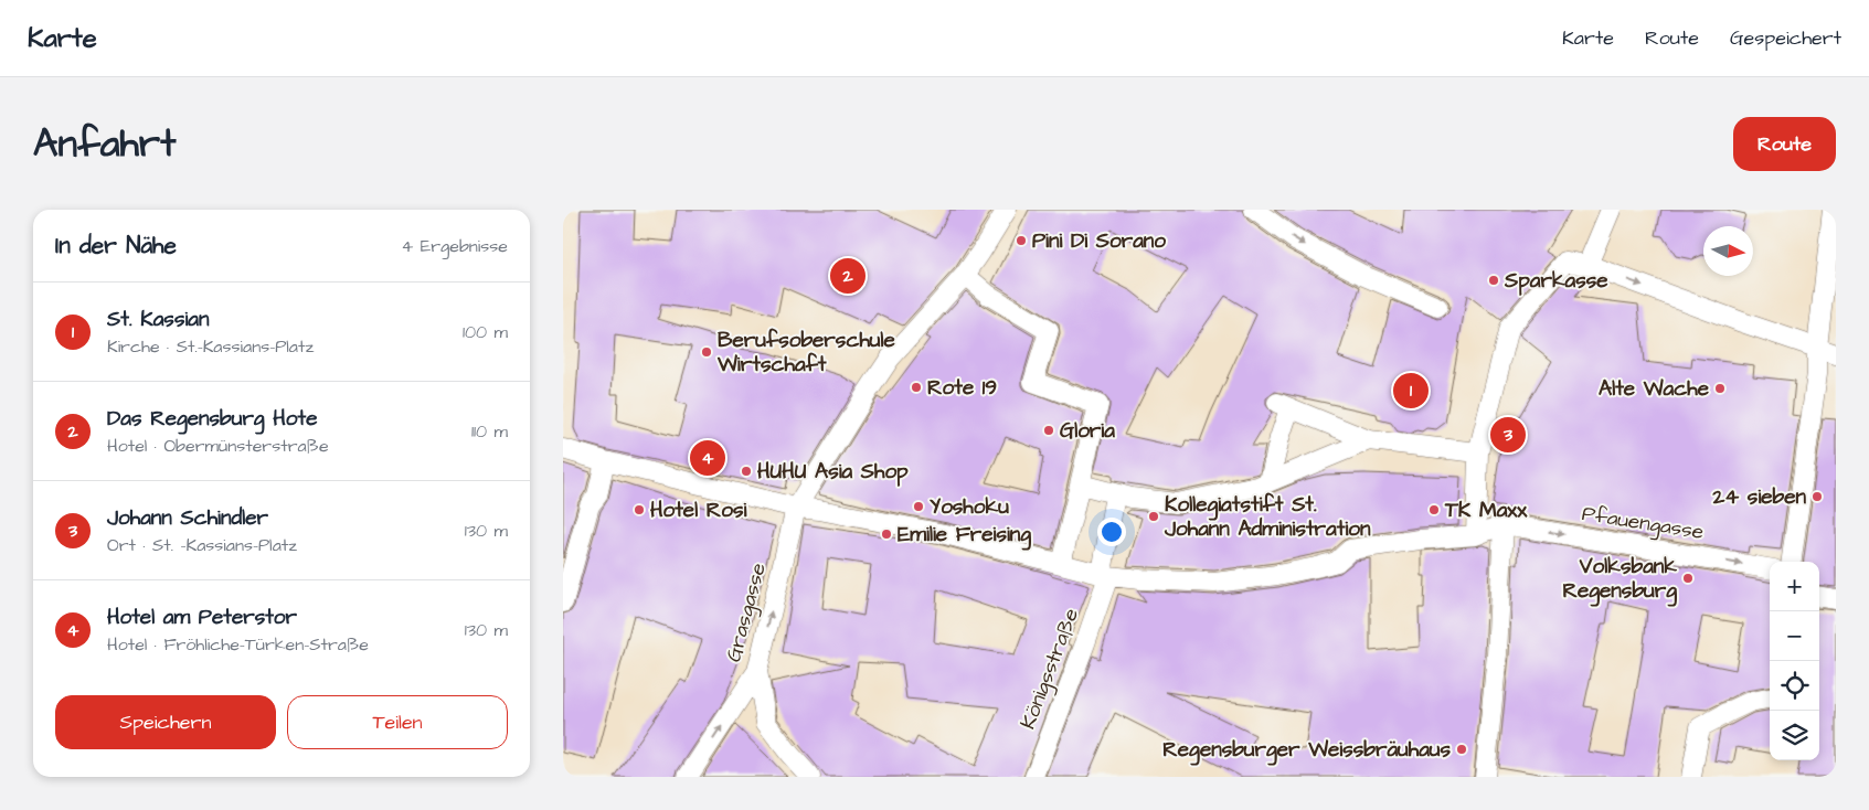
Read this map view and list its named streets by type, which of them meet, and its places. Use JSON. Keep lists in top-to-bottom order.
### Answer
{
  "streets": {
    "street": ["Pfauengasse", "Grasgasse", "Königsstraße"]
  },
  "one_way": ["Pfauengasse", "Grasgasse"],
  "places": [
    "Pini Di Sorano",
    "Sparkasse",
    "Berufsoberschule Wirtschaft",
    "Rote 19",
    "Alte Wache",
    "Gloria",
    "HUHU Asia Shop",
    "24 sieben",
    "Yoshoku",
    "Hotel Rosi",
    "TK Maxx",
    "Kollegiatstift St. Johann Administration",
    "Emilie Freising",
    "Volksbank Regensburg",
    "Regensburger Weissbräuhaus"
  ],
  "north": "right",
  "page": {
    "header": "Karte",
    "nav": ["Karte", "Route", "Gespeichert"],
    "title": "Anfahrt",
    "buttons": [
      "Route",
      ["Speichern", "Teilen"]
    ],
    "heading": ["In der Nähe", "4 Ergebnisse"],
    "pins": [
      "2",
      "1",
      "3",
      "4"
    ],
    "list": [
      {
        "mark": "1",
        "name": "St. Kassian",
        "note": "Kirche · St.-Kassians-Platz",
        "value": "100 m"
      },
      {
        "mark": "2",
        "name": "Das Regensburg Hote",
        "note": "Hotel · Obermünsterstraße",
        "value": "110 m"
      },
      {
        "mark": "3",
        "name": "Johann Schindler",
        "note": "Ort · St. -Kassians-Platz",
        "value": "130 m"
      },
      {
        "mark": "4",
        "name": "Hotel am Peterstor",
        "note": "Hotel · Fröhliche-Türken-Straße",
        "value": "130 m"
      }
    ],
    "map_buttons": ["+", "−"]
  }
}
